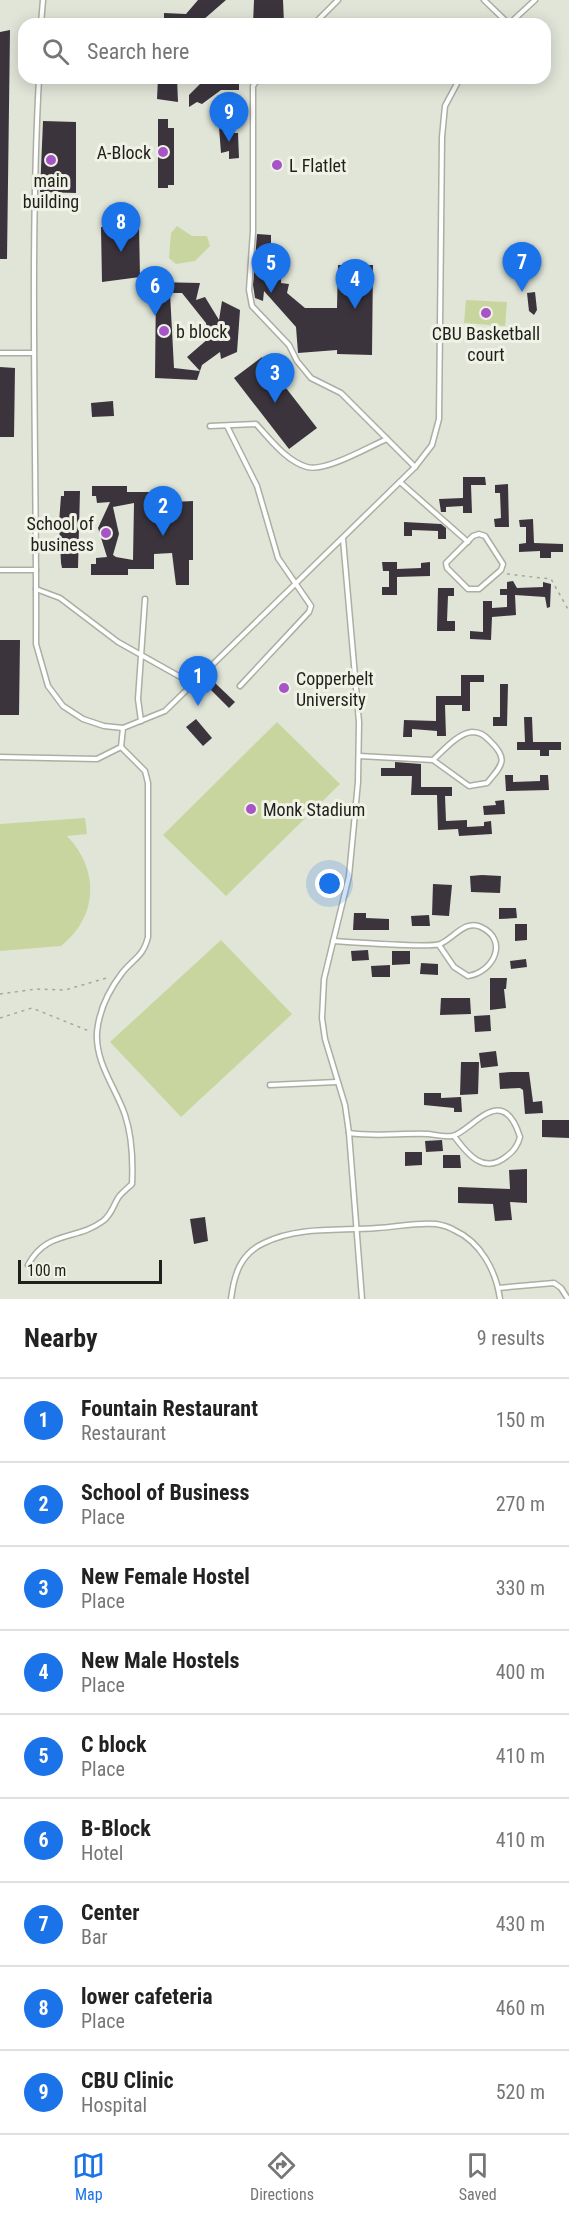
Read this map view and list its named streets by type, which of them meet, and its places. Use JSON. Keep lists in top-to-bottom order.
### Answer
{
  "places": [
    "A-Block",
    "main building",
    "L Flatlet",
    "CBU Basketball court",
    "b block",
    "School of business",
    "Copperbelt University",
    "Monk Stadium"
  ],
  "scale_bar": "100 m",
  "page": {
    "search": "Search here",
    "pins": [
      "9",
      "8",
      "7",
      "5",
      "4",
      "6",
      "3",
      "2",
      "1"
    ],
    "scale": "100 m",
    "heading": ["Nearby", "9 results"],
    "list": [
      {
        "mark": "1",
        "name": "Fountain Restaurant",
        "note": "Restaurant",
        "value": "150 m"
      },
      {
        "mark": "2",
        "name": "School of Business",
        "note": "Place",
        "value": "270 m"
      },
      {
        "mark": "3",
        "name": "New Female Hostel",
        "note": "Place",
        "value": "330 m"
      },
      {
        "mark": "4",
        "name": "New Male Hostels",
        "note": "Place",
        "value": "400 m"
      },
      {
        "mark": "5",
        "name": "C block",
        "note": "Place",
        "value": "410 m"
      },
      {
        "mark": "6",
        "name": "B-Block",
        "note": "Hotel",
        "value": "410 m"
      },
      {
        "mark": "7",
        "name": "Center",
        "note": "Bar",
        "value": "430 m"
      },
      {
        "mark": "8",
        "name": "lower cafeteria",
        "note": "Place",
        "value": "460 m"
      },
      {
        "mark": "9",
        "name": "CBU Clinic",
        "note": "Hospital",
        "value": "520 m"
      }
    ],
    "nav": ["Map", "Directions", "Saved"]
  }
}
